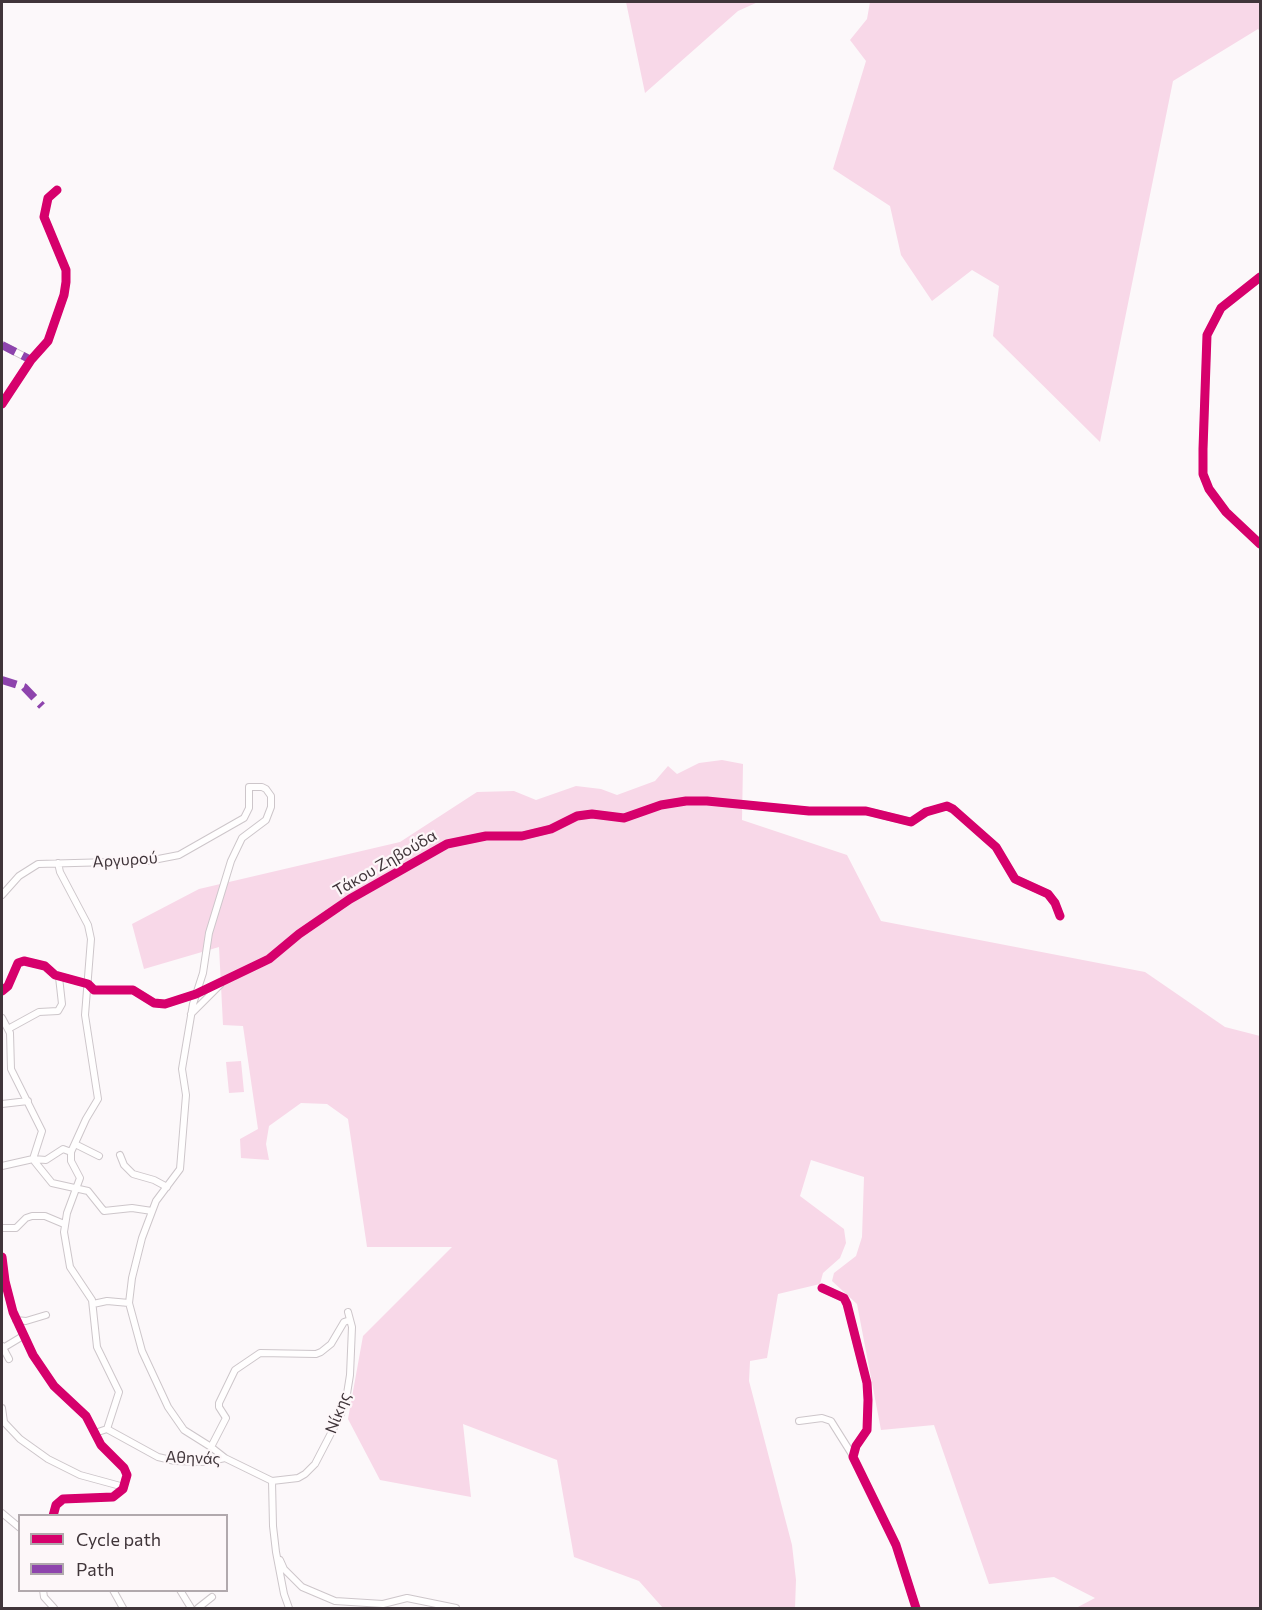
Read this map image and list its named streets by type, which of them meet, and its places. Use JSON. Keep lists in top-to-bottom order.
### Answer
{
  "streets": {
    "street": [
      "Αργυρού",
      "Τάκου Ζηβούδα",
      "Νίκης",
      "Αθηνάς"
    ]
  },
  "crossings": [
    ["Αργυρού", "Τάκου Ζηβούδα"],
    ["Νίκης", "Αθηνάς"]
  ],
  "legend": ["Cycle path", "Path"]
}
